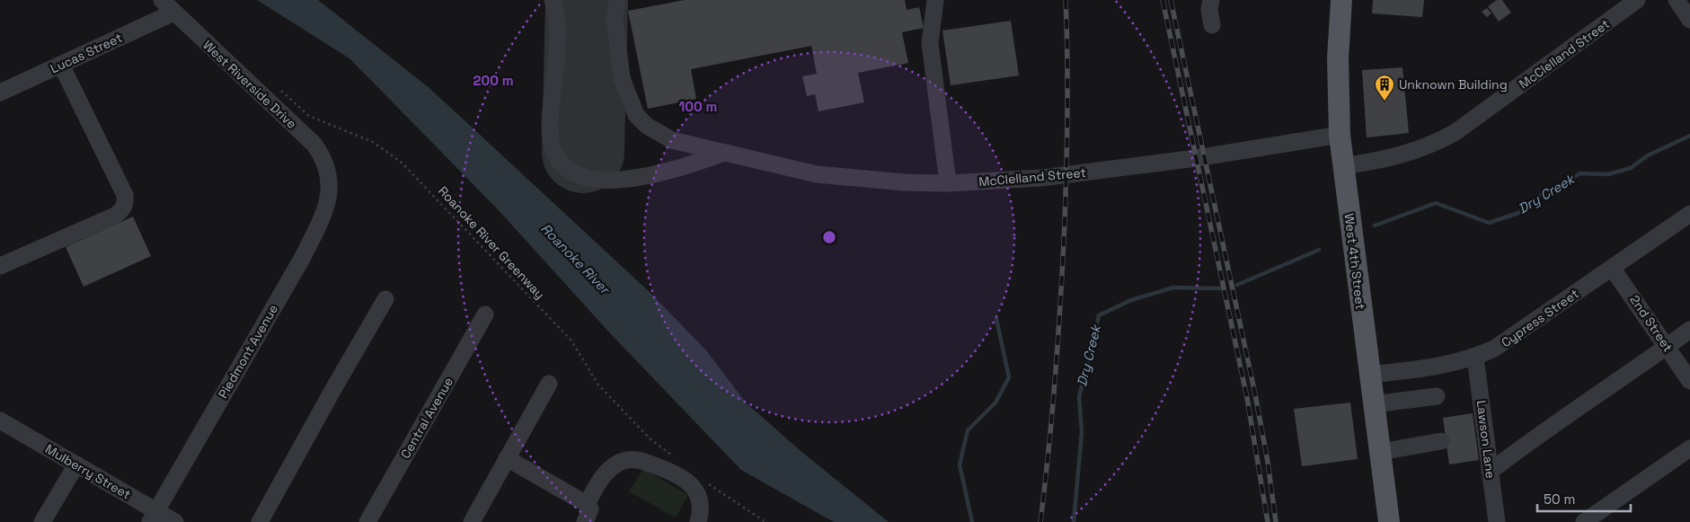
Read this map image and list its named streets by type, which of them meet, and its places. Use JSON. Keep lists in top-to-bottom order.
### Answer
{
  "streets": {
    "main road": ["West 4th Street"],
    "street": [
      "Lucas Street",
      "McClelland Street",
      "West Riverside Drive",
      "Cypress Street",
      "2nd Street",
      "Piedmont Avenue",
      "Central Avenue",
      "Lawson Lane",
      "Mulberry Street"
    ],
    "path": ["Roanoke River Greenway"]
  },
  "crossings": [
    ["Lucas Street", "West Riverside Drive"],
    ["McClelland Street", "West 4th Street"],
    ["West Riverside Drive", "Piedmont Avenue"],
    ["West 4th Street", "Cypress Street"],
    ["Cypress Street", "2nd Street"],
    ["Cypress Street", "Lawson Lane"],
    ["Piedmont Avenue", "Mulberry Street"]
  ],
  "water": ["Dry Creek", "Roanoke River"],
  "places": {
    "building": ["Unknown Building"]
  },
  "scale_bar": "50 m",
  "rings": ["200 m", "100 m"]
}
